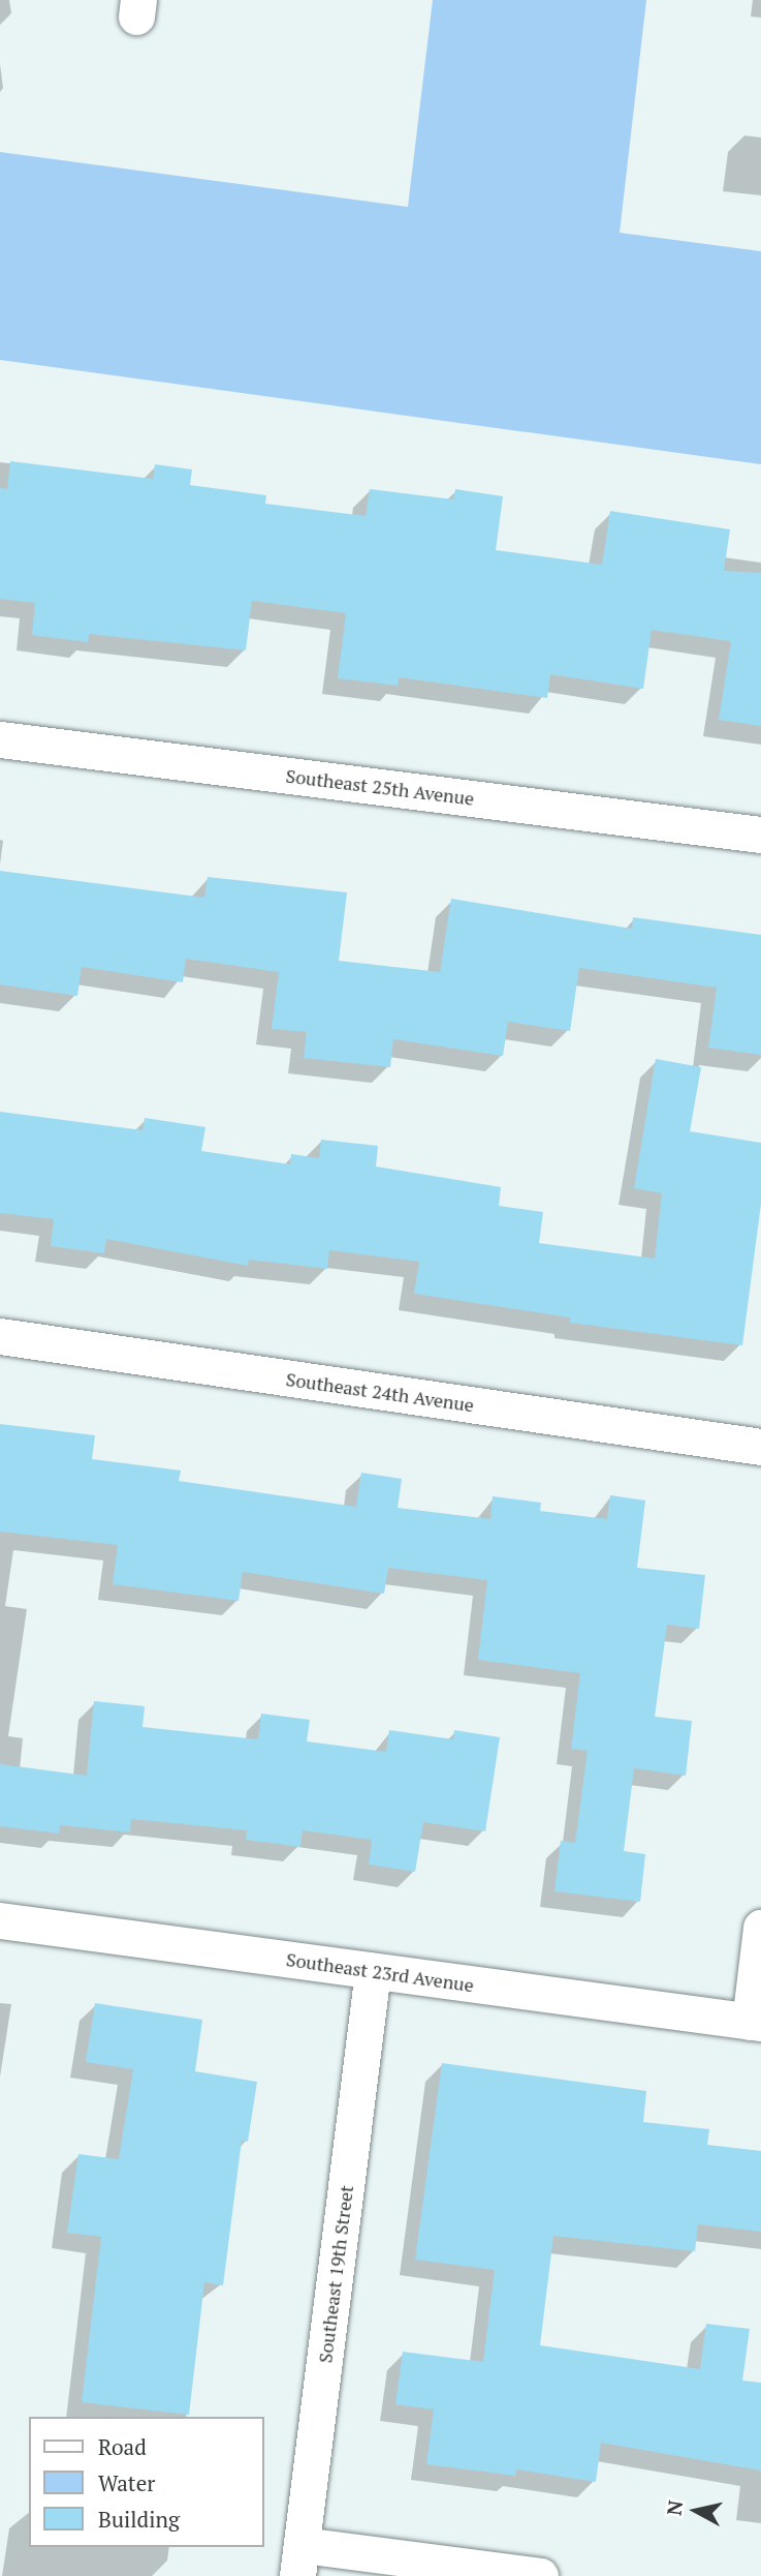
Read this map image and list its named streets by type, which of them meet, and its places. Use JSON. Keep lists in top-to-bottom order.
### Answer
{
  "streets": {
    "street": [
      "Southeast 25th Avenue",
      "Southeast 24th Avenue",
      "Southeast 23rd Avenue",
      "Southeast 19th Street"
    ]
  },
  "crossings": [
    ["Southeast 23rd Avenue", "Southeast 19th Street"]
  ],
  "legend": ["Road", "Water", "Building"],
  "north": "left"
}
